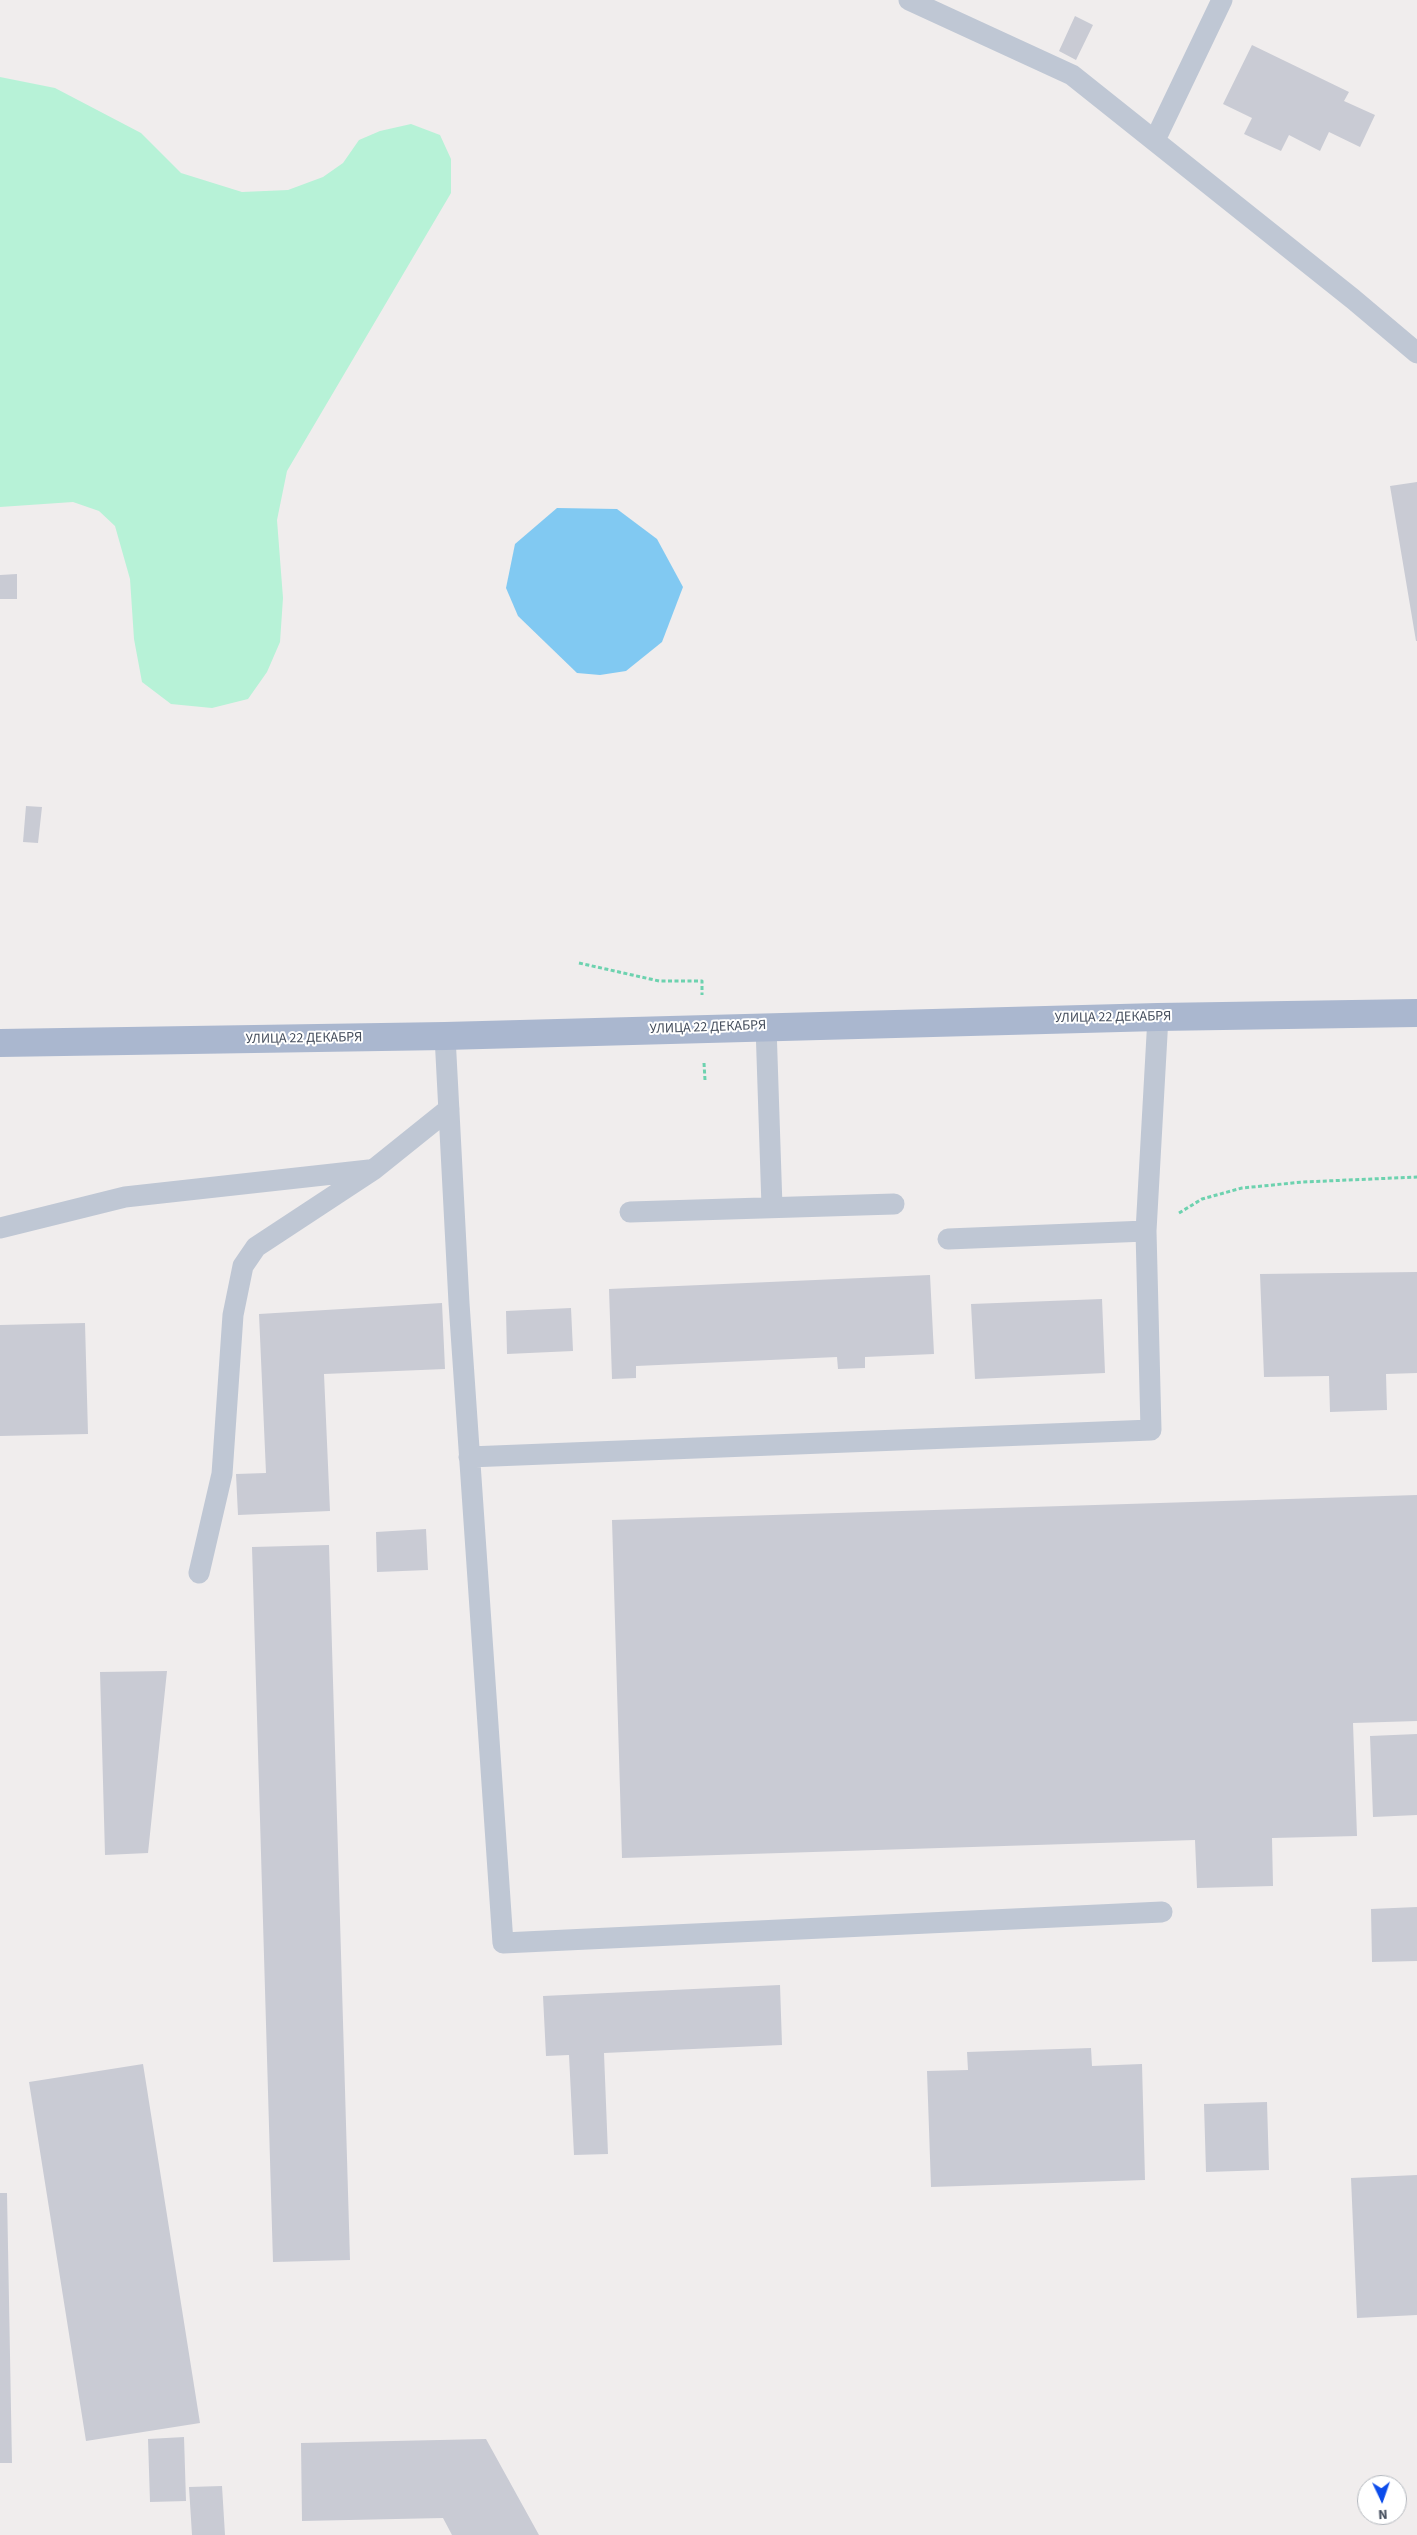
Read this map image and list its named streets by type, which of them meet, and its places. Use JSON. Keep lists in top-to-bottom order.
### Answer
{
  "streets": {
    "main road": ["УЛИЦА 22 ДЕКАБРЯ"]
  },
  "north": "bottom"
}
